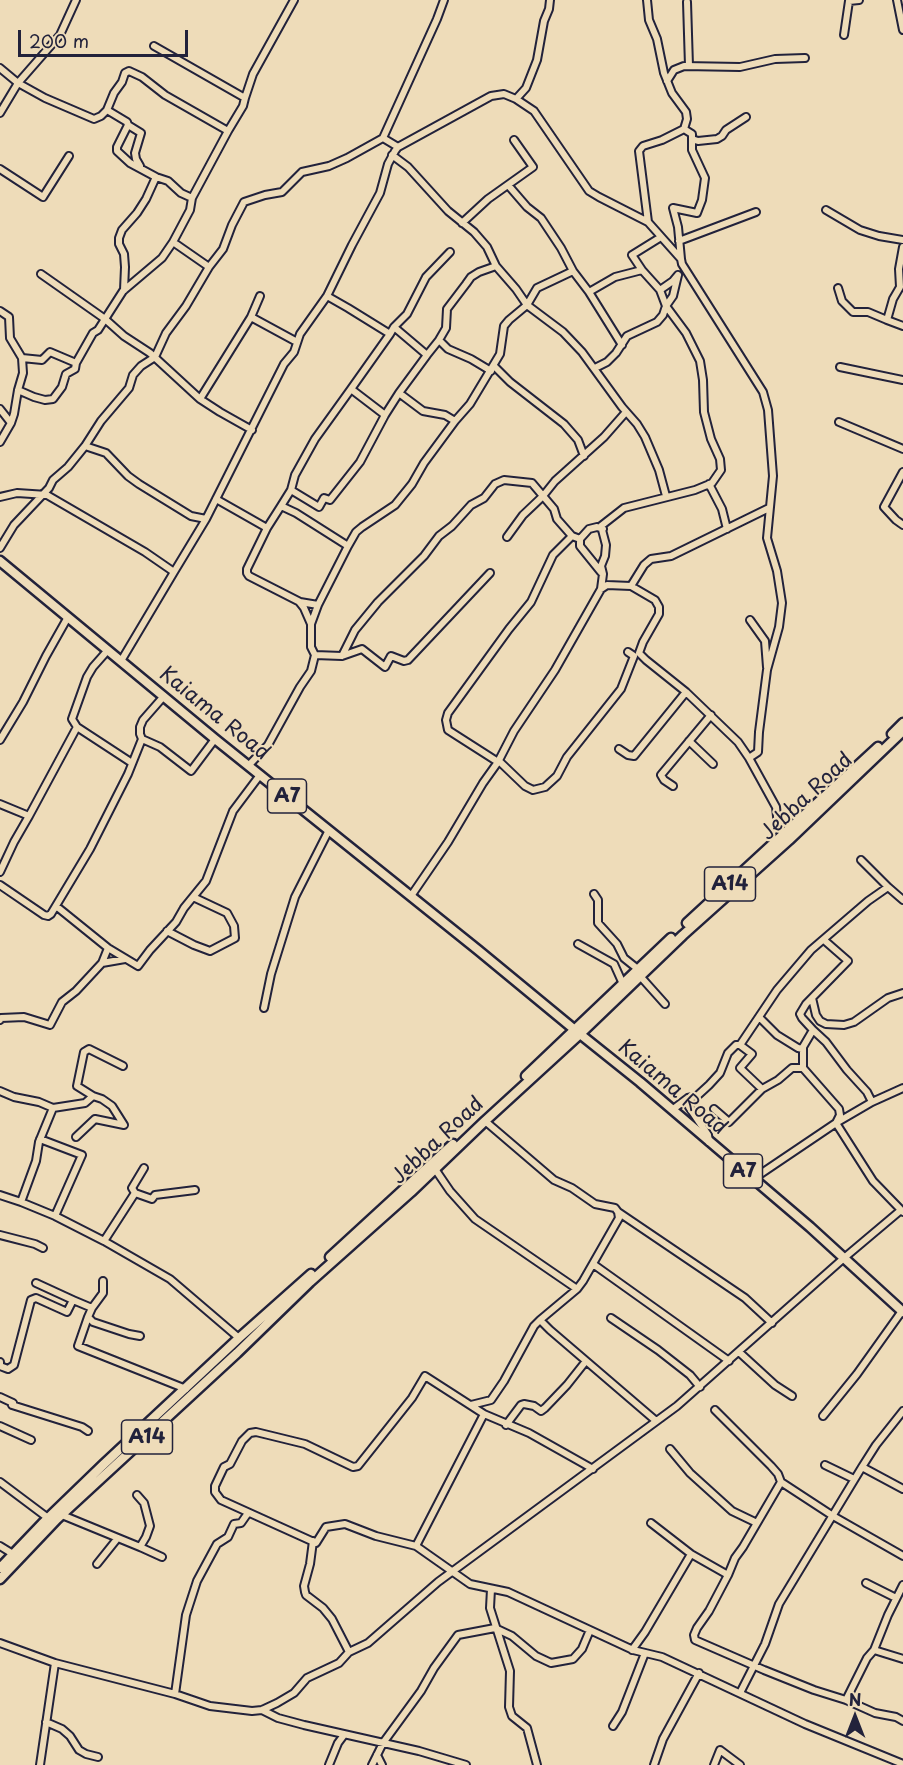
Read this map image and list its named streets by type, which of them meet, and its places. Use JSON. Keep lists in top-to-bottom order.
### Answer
{
  "streets": {
    "highway": [
      "Kaiama Road",
      "A7",
      "Jebba Road",
      "A14"
    ]
  },
  "crossings": [
    ["Kaiama Road", "Jebba Road"]
  ],
  "scale_bar": "200 m",
  "north": "top"
}
